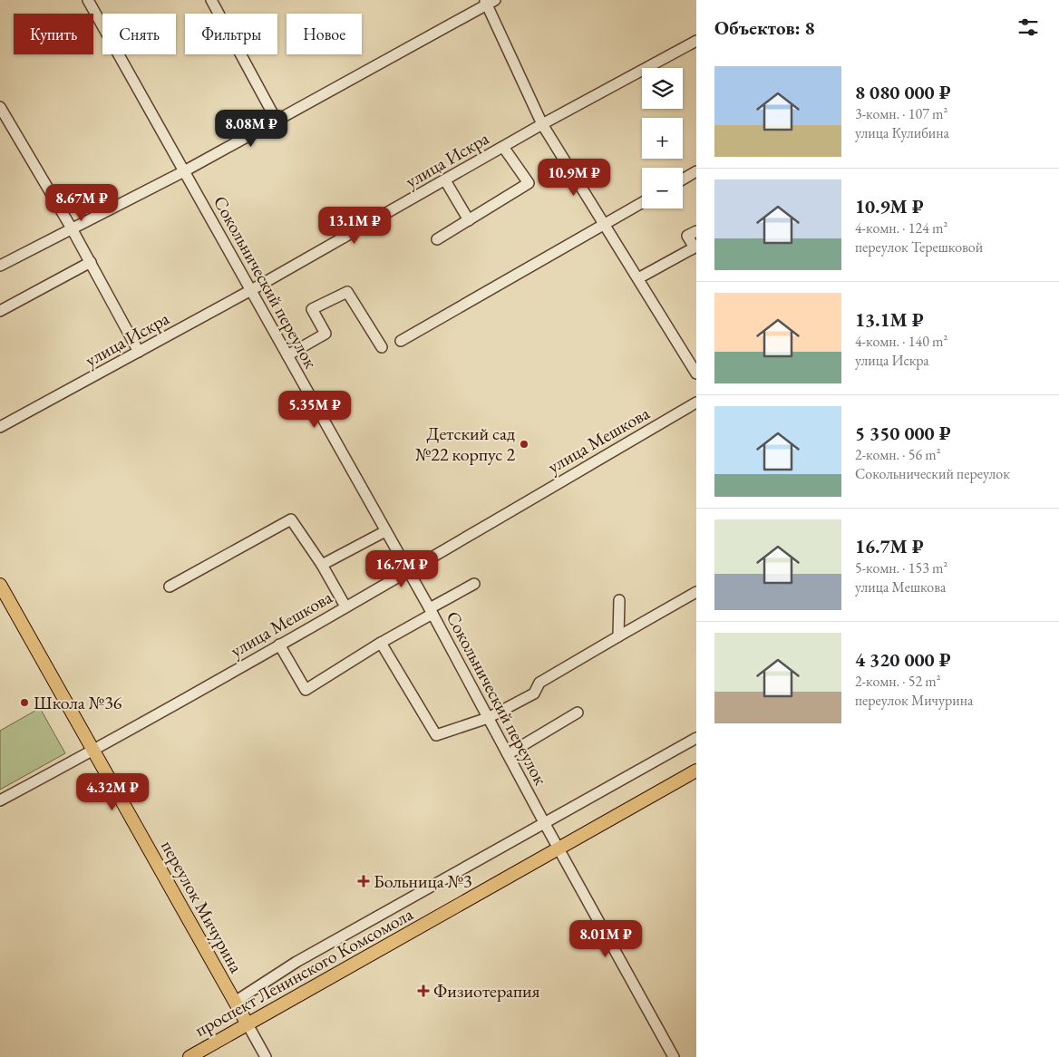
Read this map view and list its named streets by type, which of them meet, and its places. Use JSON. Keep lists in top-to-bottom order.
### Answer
{
  "streets": {
    "main road": ["переулок Мичурина", "проспект Ленинского Комсомола"],
    "street": ["улица Искра", "Сокольнический переулок", "улица Мешкова"]
  },
  "crossings": [
    ["улица Искра", "Сокольнический переулок"],
    ["Сокольнический переулок", "улица Мешкова"],
    ["Сокольнический переулок", "проспект Ленинского Комсомола"],
    ["улица Мешкова", "переулок Мичурина"],
    ["переулок Мичурина", "проспект Ленинского Комсомола"]
  ],
  "places": {
    "other": ["Детский сад №22 корпус 2", "Школа №36"],
    "health": ["Больница №3", "Физиотерапия"]
  },
  "page": {
    "heading": "Объектов: 8",
    "chip": [
      "Купить",
      "Снять",
      "Фильтры",
      "Новое"
    ],
    "list": [
      {
        "name": "8 080 000 ₽",
        "note": "3-комн. · 107 m² · улица Кулибина"
      },
      {
        "name": "10.9M ₽",
        "note": "4-комн. · 124 m² · переулок Терешковой"
      },
      {
        "name": "13.1M ₽",
        "note": "4-комн. · 140 m² · улица Искра"
      },
      {
        "name": "5 350 000 ₽",
        "note": "2-комн. · 56 m² · Сокольнический переулок"
      },
      {
        "name": "16.7M ₽",
        "note": "5-комн. · 153 m² · улица Мешкова"
      },
      {
        "name": "4 320 000 ₽",
        "note": "2-комн. · 52 m² · переулок Мичурина"
      }
    ],
    "map_buttons": ["+", "−"],
    "price": [
      "8.08M ₽",
      "10.9M ₽",
      "8.67M ₽",
      "13.1M ₽",
      "5.35M ₽",
      "16.7M ₽",
      "4.32M ₽",
      "8.01M ₽"
    ]
  }
}
